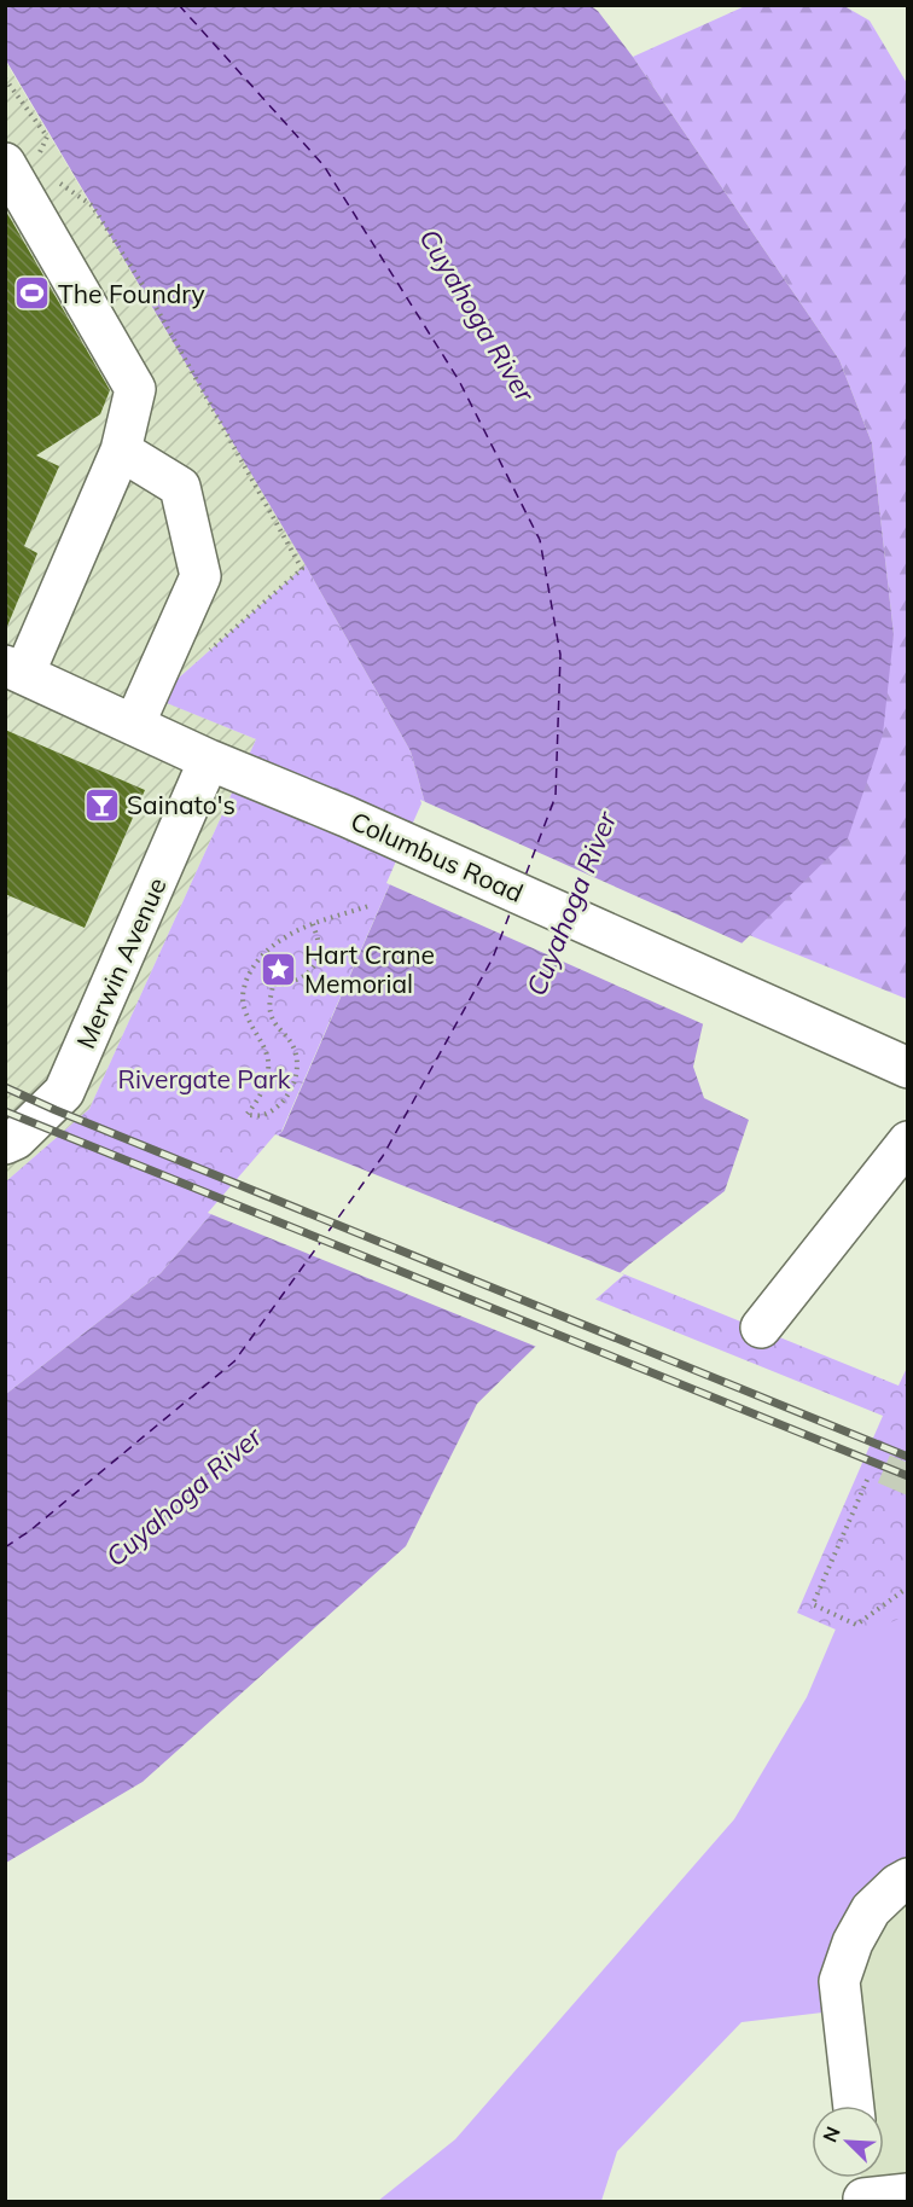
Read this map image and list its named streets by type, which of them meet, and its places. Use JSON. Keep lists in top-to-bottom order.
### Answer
{
  "streets": {
    "street": ["Columbus Road", "Merwin Avenue"]
  },
  "crossings": [
    ["Columbus Road", "Merwin Avenue"]
  ],
  "water": ["Cuyahoga River"],
  "parks": ["Rivergate Park"],
  "places": {
    "sports": ["The Foundry"],
    "bar": ["Sainato's"],
    "place": ["Hart Crane Memorial"]
  },
  "north": "top left"
}
